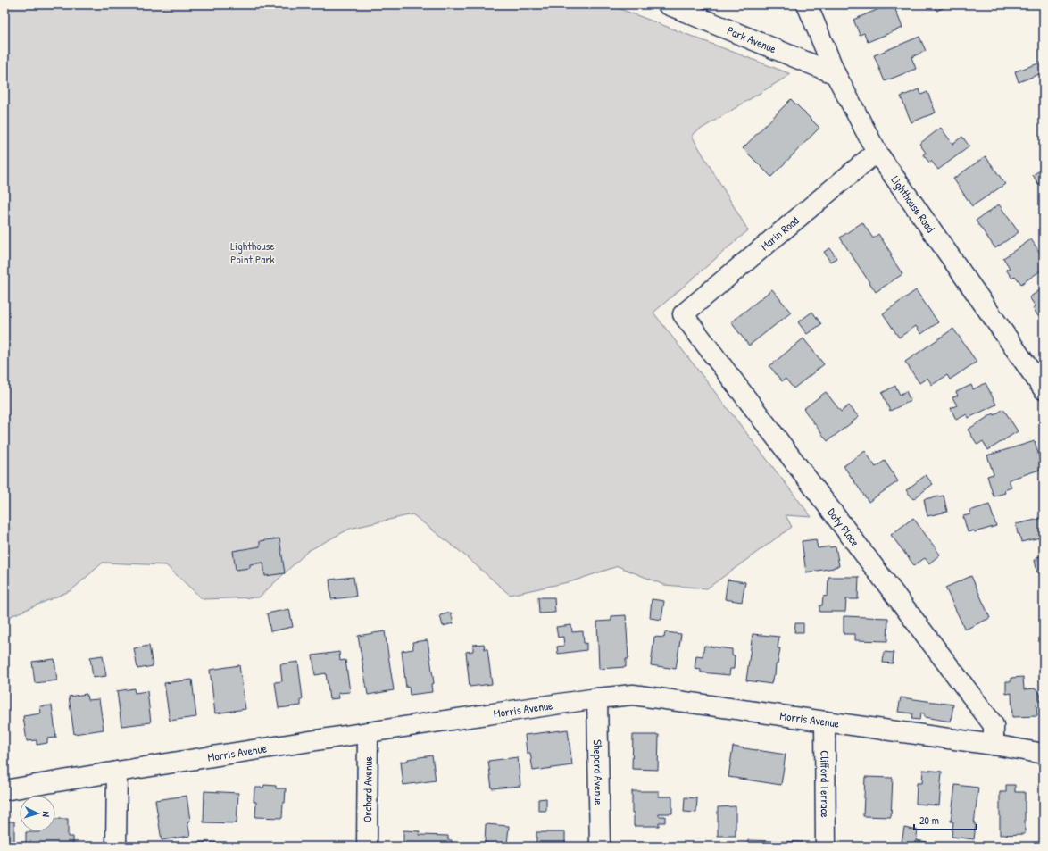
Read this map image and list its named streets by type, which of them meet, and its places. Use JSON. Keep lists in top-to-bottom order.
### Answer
{
  "streets": {
    "street": [
      "Park Avenue",
      "Lighthouse Road",
      "Marin Road",
      "Doty Place",
      "Morris Avenue",
      "Shepard Avenue",
      "Clifford Terrace",
      "Orchard Avenue"
    ]
  },
  "crossings": [
    ["Park Avenue", "Lighthouse Road"],
    ["Lighthouse Road", "Marin Road"],
    ["Marin Road", "Doty Place"],
    ["Doty Place", "Morris Avenue"],
    ["Morris Avenue", "Shepard Avenue"],
    ["Morris Avenue", "Clifford Terrace"],
    ["Morris Avenue", "Orchard Avenue"]
  ],
  "parks": ["Lighthouse Point Park"],
  "scale_bar": "20 m",
  "north": "right"
}
